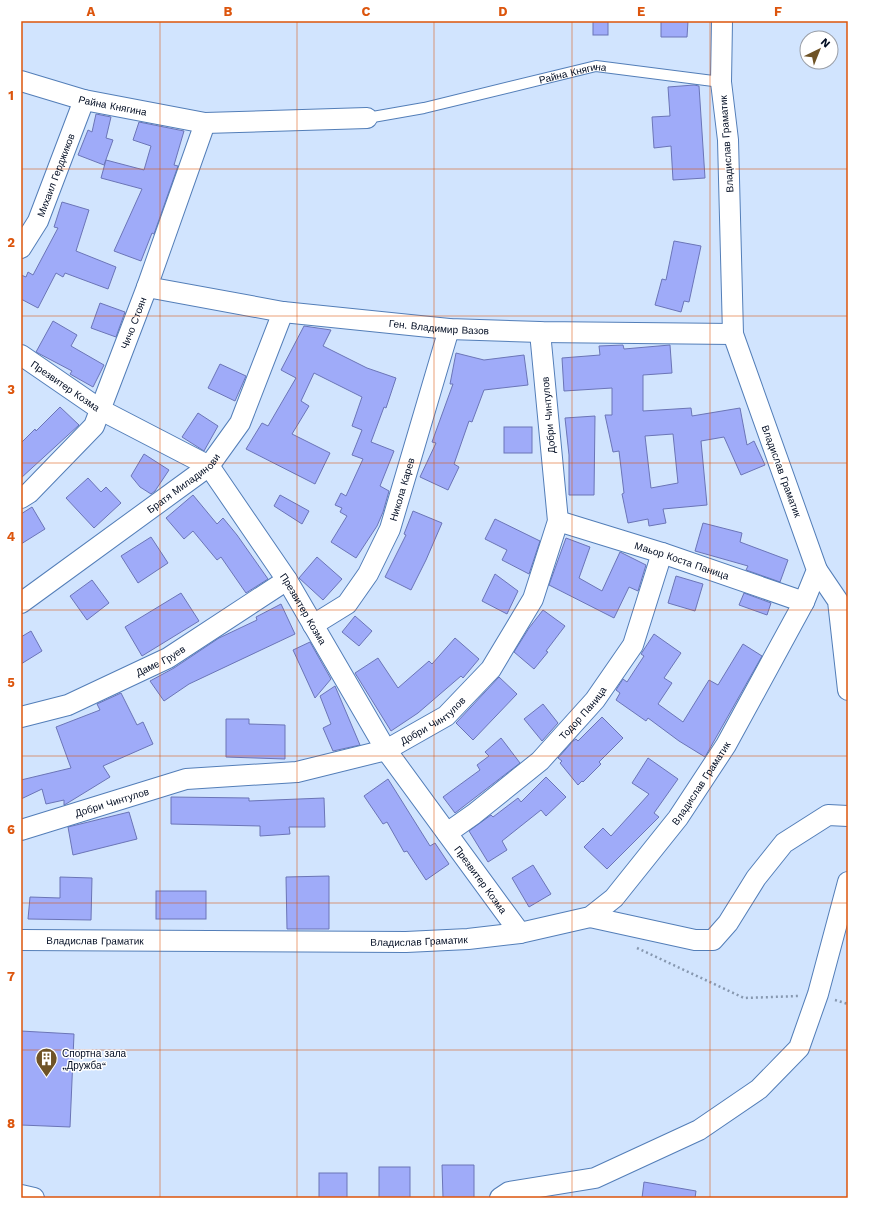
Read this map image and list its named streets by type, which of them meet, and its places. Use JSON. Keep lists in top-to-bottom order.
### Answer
{
  "streets": {
    "street": [
      "Райна Княгина",
      "Владислав Граматик",
      "Михаил Герджиков",
      "Чичо Стоян",
      "Ген. Владимир Вазов",
      "Презвитер Козма",
      "Добри Чинтулов",
      "Братя Миладинови",
      "Никола Карев",
      "Маьор Коста Паница",
      "Даме Груев",
      "Тодор Паница"
    ]
  },
  "crossings": [
    ["Райна Княгина", "Владислав Граматик"],
    ["Райна Княгина", "Михаил Герджиков"],
    ["Райна Княгина", "Чичо Стоян"],
    ["Владислав Граматик", "Ген. Владимир Вазов"],
    ["Владислав Граматик", "Презвитер Козма"],
    ["Владислав Граматик", "Маьор Коста Паница"],
    ["Чичо Стоян", "Ген. Владимир Вазов"],
    ["Чичо Стоян", "Презвитер Козма"],
    ["Ген. Владимир Вазов", "Добри Чинтулов"],
    ["Ген. Владимир Вазов", "Братя Миладинови"],
    ["Ген. Владимир Вазов", "Никола Карев"],
    ["Презвитер Козма", "Добри Чинтулов"],
    ["Презвитер Козма", "Братя Миладинови"],
    ["Презвитер Козма", "Никола Карев"],
    ["Презвитер Козма", "Даме Груев"],
    ["Презвитер Козма", "Тодор Паница"],
    ["Добри Чинтулов", "Маьор Коста Паница"],
    ["Маьор Коста Паница", "Тодор Паница"]
  ],
  "places": {
    "building": ["Спортна зала „Дружба“"]
  },
  "north": "top right",
  "grid": {
    "columns": [
      "A",
      "B",
      "C",
      "D",
      "E",
      "F"
    ],
    "rows": [
      "1",
      "2",
      "3",
      "4",
      "5",
      "6",
      "7",
      "8"
    ]
  }
}
